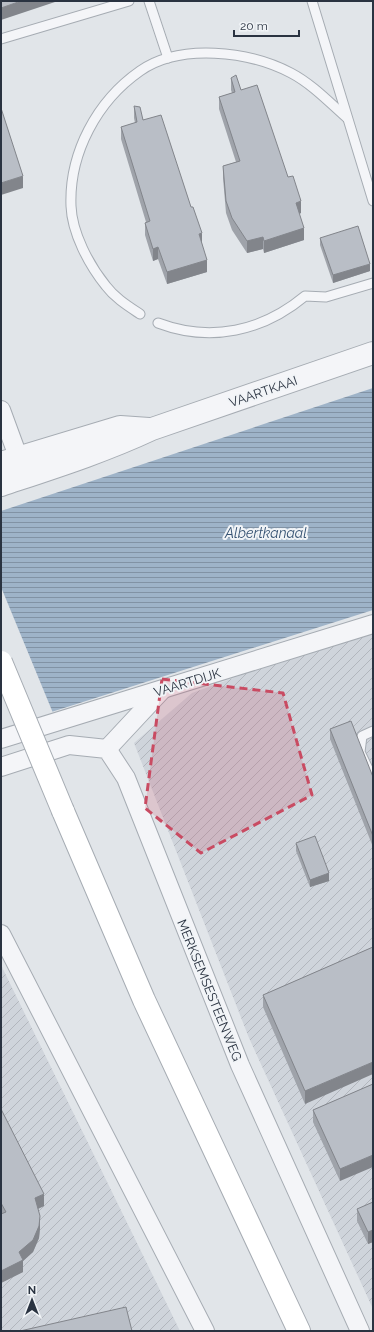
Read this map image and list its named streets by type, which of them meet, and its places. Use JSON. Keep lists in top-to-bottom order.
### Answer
{
  "streets": {
    "street": ["VAARTKAAI", "VAARTDIJK", "MERKSEMSESTEENWEG"]
  },
  "water": ["Albertkanaal"],
  "scale_bar": "20 m",
  "north": "top"
}
